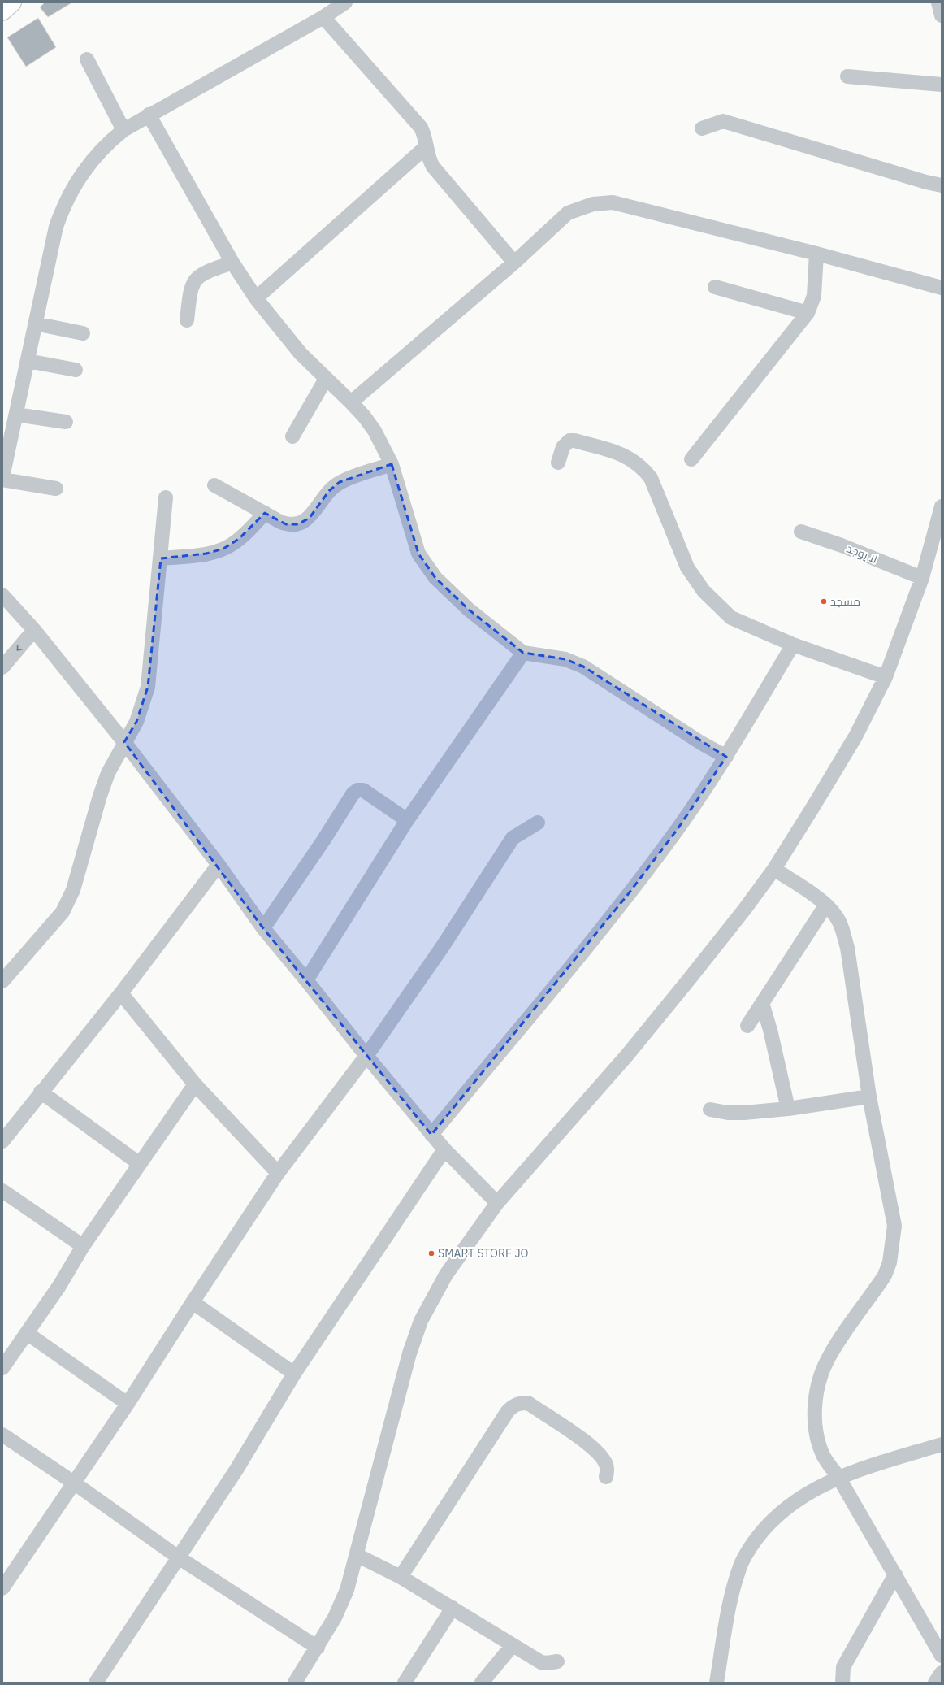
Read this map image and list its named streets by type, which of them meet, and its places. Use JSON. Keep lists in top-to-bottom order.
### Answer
{
  "streets": {
    "street": ["لا يوجد"]
  },
  "places": ["مسجد", "SMART STORE JO"]
}
